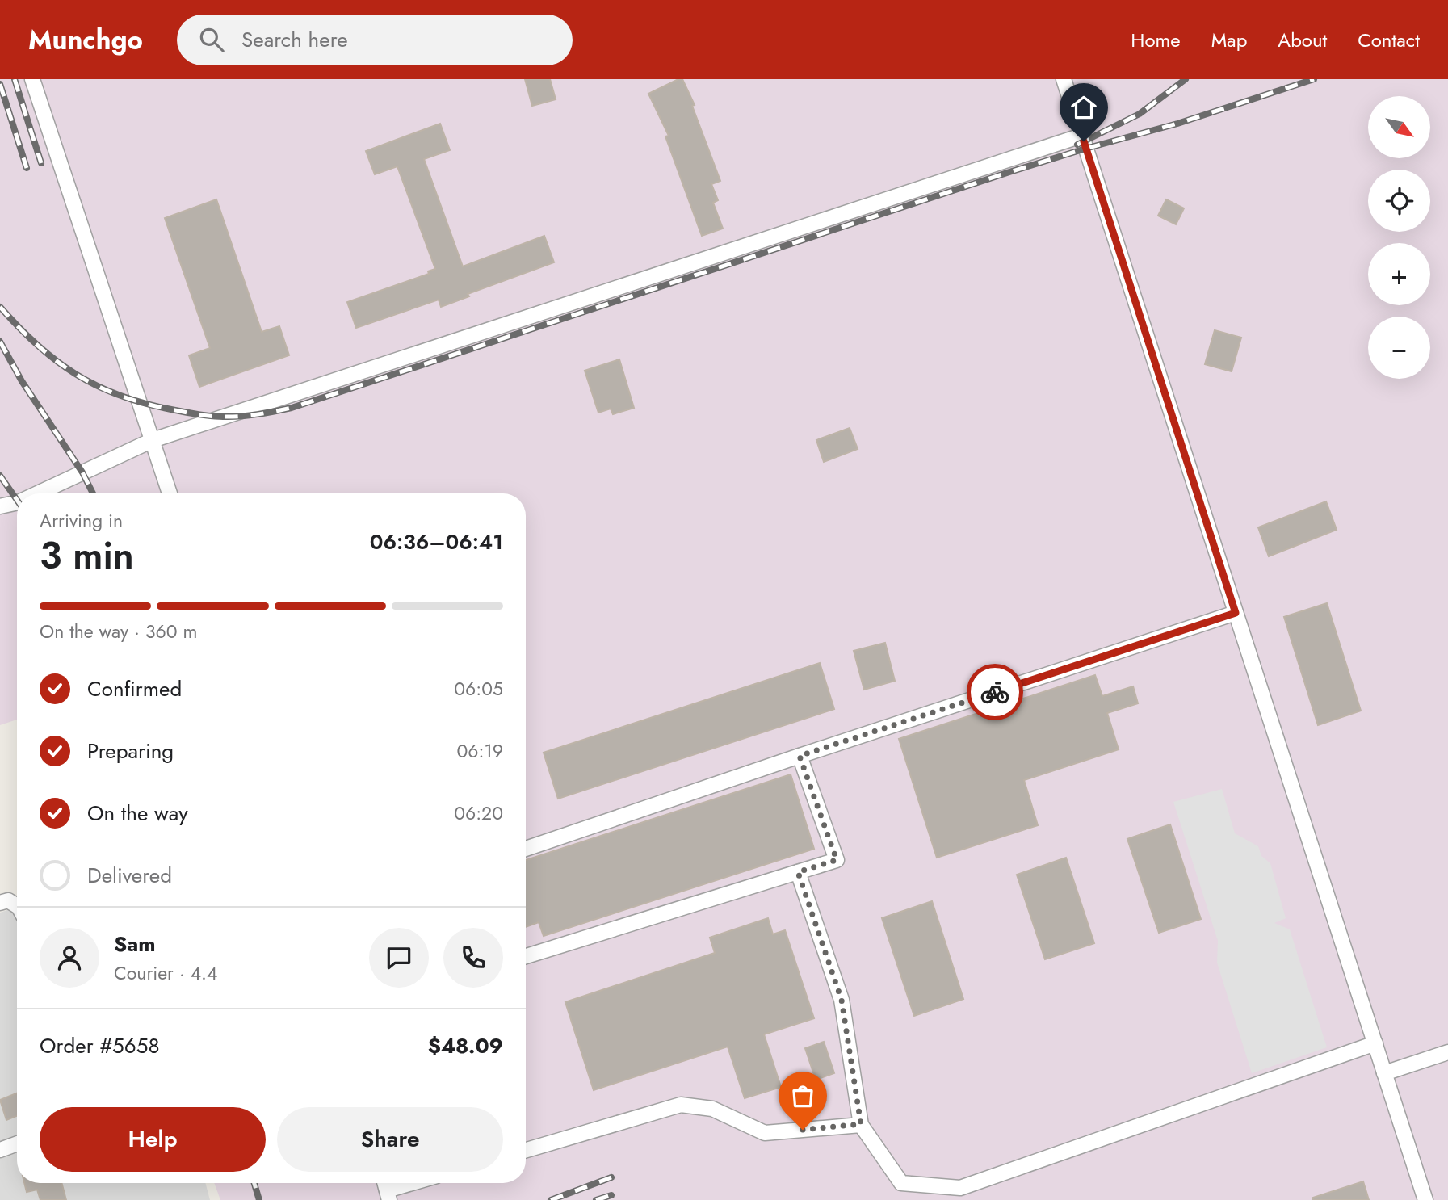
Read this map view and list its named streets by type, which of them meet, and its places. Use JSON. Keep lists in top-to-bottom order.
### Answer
{
  "north": "bottom right",
  "page": {
    "header": "Munchgo",
    "search": "Search here",
    "nav": [
      "Home",
      "Map",
      "About",
      "Contact"
    ],
    "map_buttons": ["+", "−"],
    "heading": ["3 min", "Arriving in", "06:36–06:41"],
    "panel": [
      "Sam",
      "Courier · 4.4",
      "Order #5658",
      "$48.09"
    ],
    "bar": "On the way · 360 m",
    "list": [
      ["Confirmed", "06:05"],
      ["Preparing", "06:19"],
      ["On the way", "06:20"],
      "Delivered"
    ],
    "buttons": ["Help", "Share"]
  }
}
